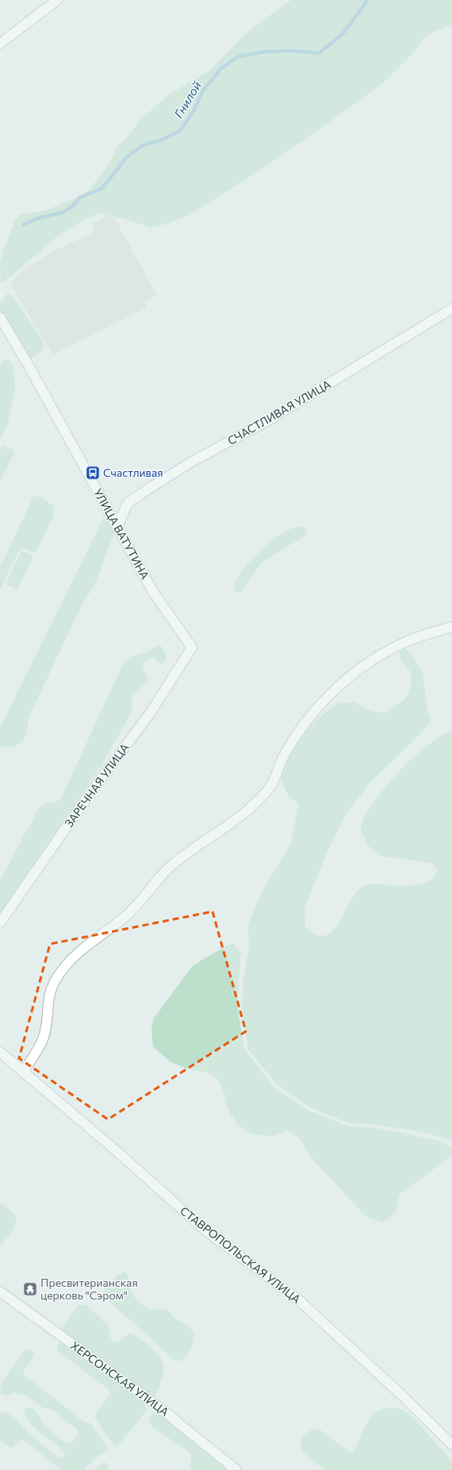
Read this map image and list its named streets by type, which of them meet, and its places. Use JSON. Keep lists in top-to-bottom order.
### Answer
{
  "streets": {
    "street": [
      "СЧАСТЛИВАЯ УЛИЦА",
      "УЛИЦА ВАТУТИНА",
      "ЗАРЕЧНАЯ УЛИЦА",
      "СТАВРОПОЛЬСКАЯ УЛИЦА",
      "ХЕРСОНСКАЯ УЛИЦА"
    ]
  },
  "crossings": [
    ["СЧАСТЛИВАЯ УЛИЦА", "УЛИЦА ВАТУТИНА"],
    ["УЛИЦА ВАТУТИНА", "ЗАРЕЧНАЯ УЛИЦА"]
  ],
  "water": ["Гнилой"],
  "places": {
    "bus stop": ["Счастливая"],
    "temple": ["Пресвитерианская церковь \"Сэром\""]
  }
}
